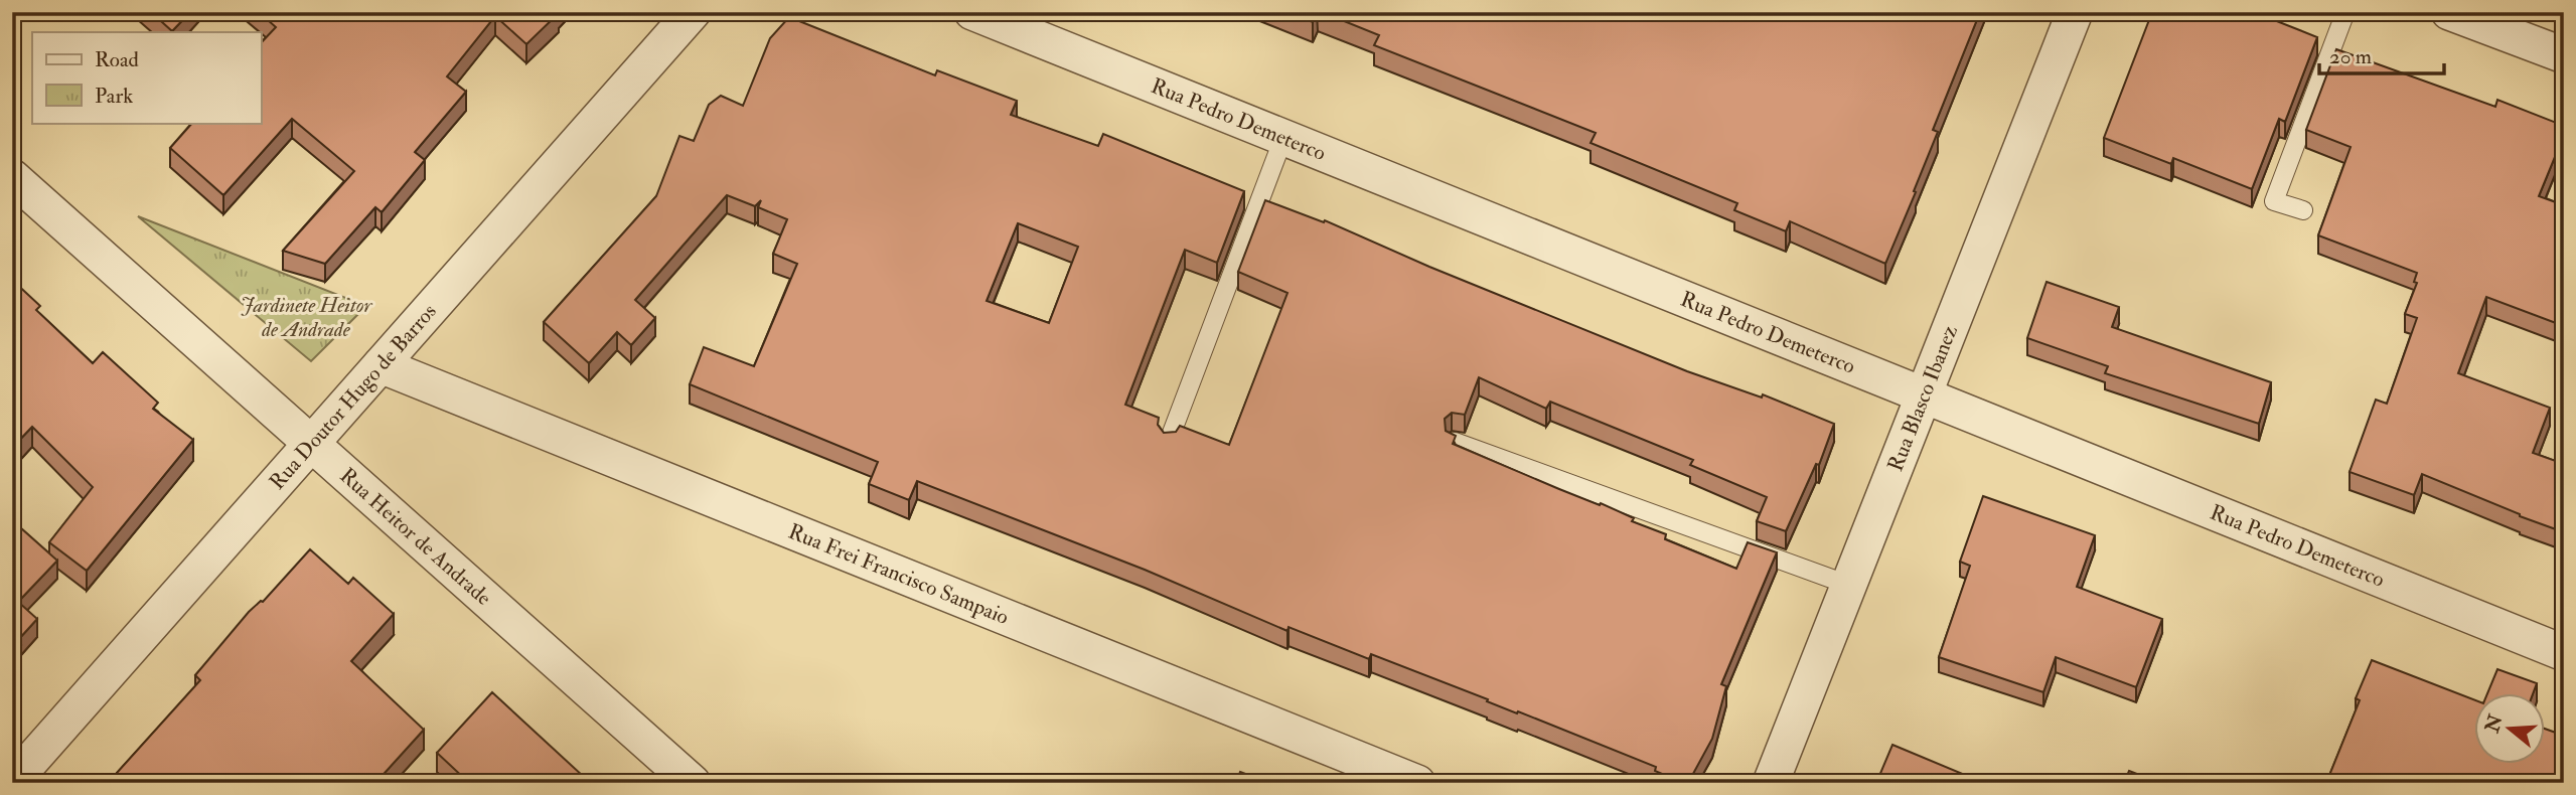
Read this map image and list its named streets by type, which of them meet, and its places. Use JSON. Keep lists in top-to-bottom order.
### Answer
{
  "streets": {
    "street": [
      "Rua Pedro Demeterco",
      "Rua Doutor Hugo de Barros",
      "Rua Blasco Ibanez",
      "Rua Heitor de Andrade",
      "Rua Frei Francisco Sampaio"
    ]
  },
  "crossings": [
    ["Rua Pedro Demeterco", "Rua Blasco Ibanez"],
    ["Rua Doutor Hugo de Barros", "Rua Heitor de Andrade"],
    ["Rua Doutor Hugo de Barros", "Rua Frei Francisco Sampaio"]
  ],
  "parks": ["Jardinete Heitor de Andrade"],
  "legend": ["Road", "Park"],
  "scale_bar": "20 m",
  "north": "left"
}
